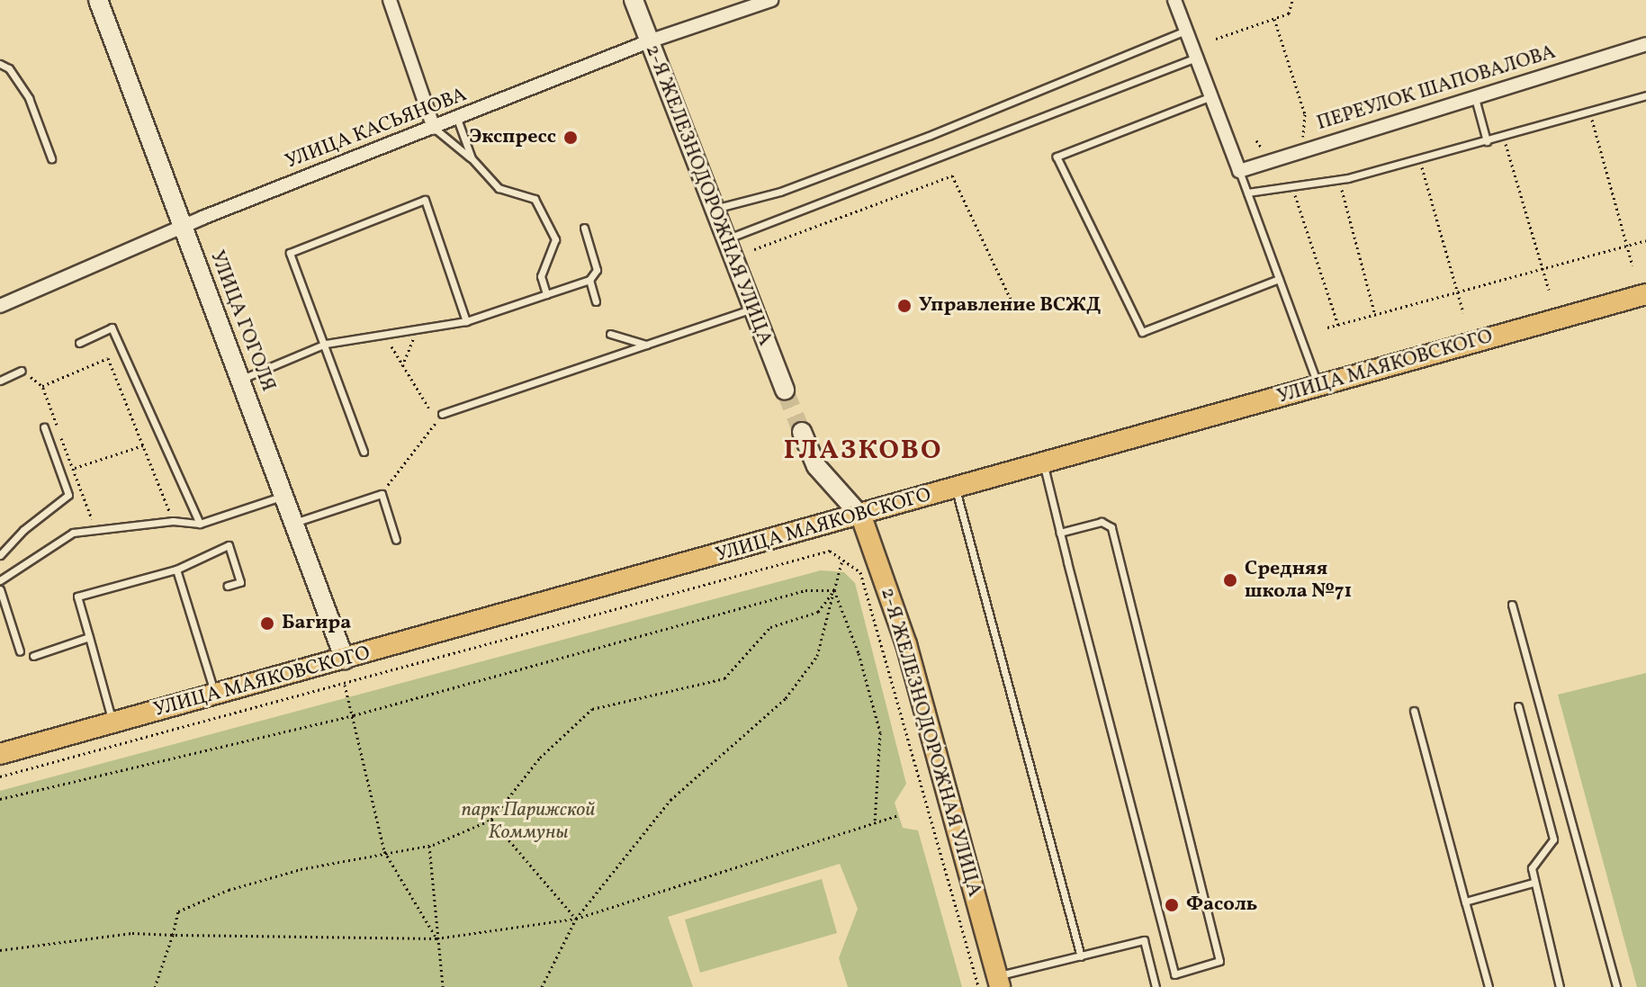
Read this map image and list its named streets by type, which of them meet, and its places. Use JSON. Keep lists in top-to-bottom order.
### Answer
{
  "streets": {
    "main road": ["2-Я ЖЕЛЕЗНОДОРОЖНАЯ УЛИЦА", "УЛИЦА ГОГОЛЯ", "УЛИЦА МАЯКОВСКОГО"],
    "street": ["ПЕРЕУЛОК ШАПОВАЛОВА", "УЛИЦА КАСЬЯНОВА"]
  },
  "crossings": [
    ["УЛИЦА КАСЬЯНОВА", "2-Я ЖЕЛЕЗНОДОРОЖНАЯ УЛИЦА"],
    ["УЛИЦА КАСЬЯНОВА", "УЛИЦА ГОГОЛЯ"],
    ["2-Я ЖЕЛЕЗНОДОРОЖНАЯ УЛИЦА", "УЛИЦА МАЯКОВСКОГО"],
    ["УЛИЦА ГОГОЛЯ", "УЛИЦА МАЯКОВСКОГО"]
  ],
  "districts": ["ГЛАЗКОВО"],
  "parks": ["парк Парижской Коммуны"],
  "places": [
    "Экспресс",
    "Управление ВСЖД",
    "Средняя школа №71",
    "Багира",
    "Фасоль"
  ]
}
